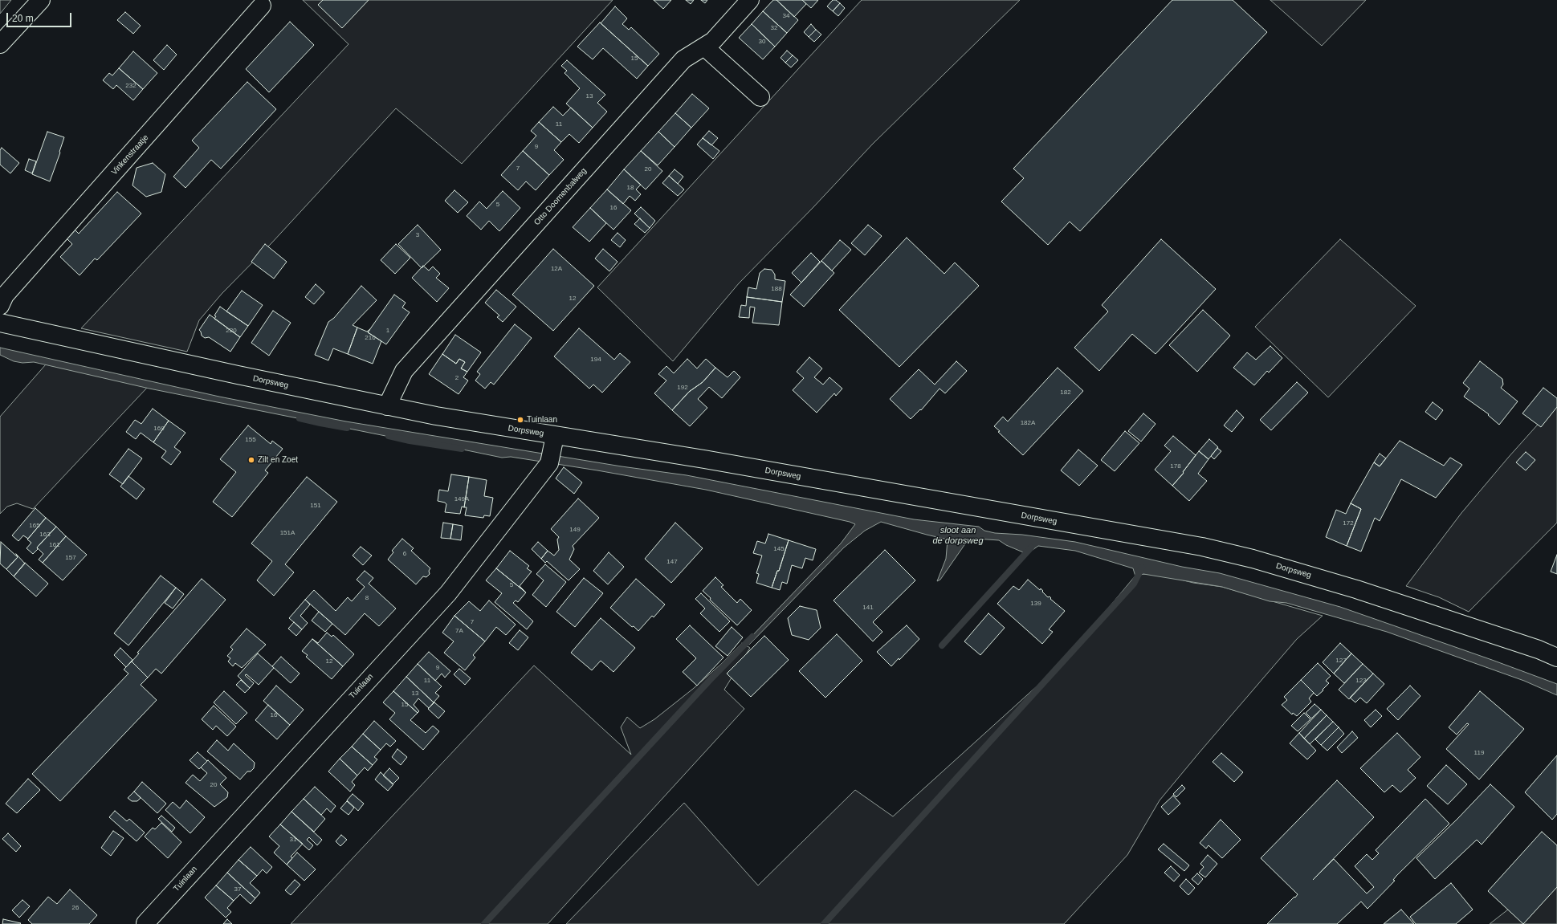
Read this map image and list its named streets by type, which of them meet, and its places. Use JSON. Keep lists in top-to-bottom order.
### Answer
{
  "streets": {
    "street": [
      "Vinkenstraatje",
      "Otto Doornenbalweg",
      "Dorpsweg",
      "Tuinlaan"
    ]
  },
  "crossings": [
    ["Otto Doornenbalweg", "Dorpsweg"],
    ["Dorpsweg", "Tuinlaan"]
  ],
  "water": ["sloot aan de dorpsweg"],
  "places": ["Tuinlaan", "Zilt en Zoet"],
  "house_numbers": [
    "34",
    "32",
    "30",
    "15",
    "232",
    "13",
    "11",
    "9",
    "7",
    "20",
    "18",
    "5",
    "16",
    "3",
    "12A",
    "188",
    "12",
    "220",
    "1",
    "216",
    "194",
    "2",
    "192",
    "182",
    "182A",
    "169",
    "155",
    "178",
    "149A",
    "151",
    "172",
    "165",
    "149",
    "151A",
    "163",
    "161",
    "145",
    "6",
    "157",
    "147",
    "5",
    "8",
    "139",
    "141",
    "7",
    "7A",
    "127",
    "12",
    "9",
    "11",
    "123",
    "13",
    "15",
    "16",
    "119",
    "20",
    "31",
    "37",
    "26"
  ],
  "scale_bar": "20 m"
}
